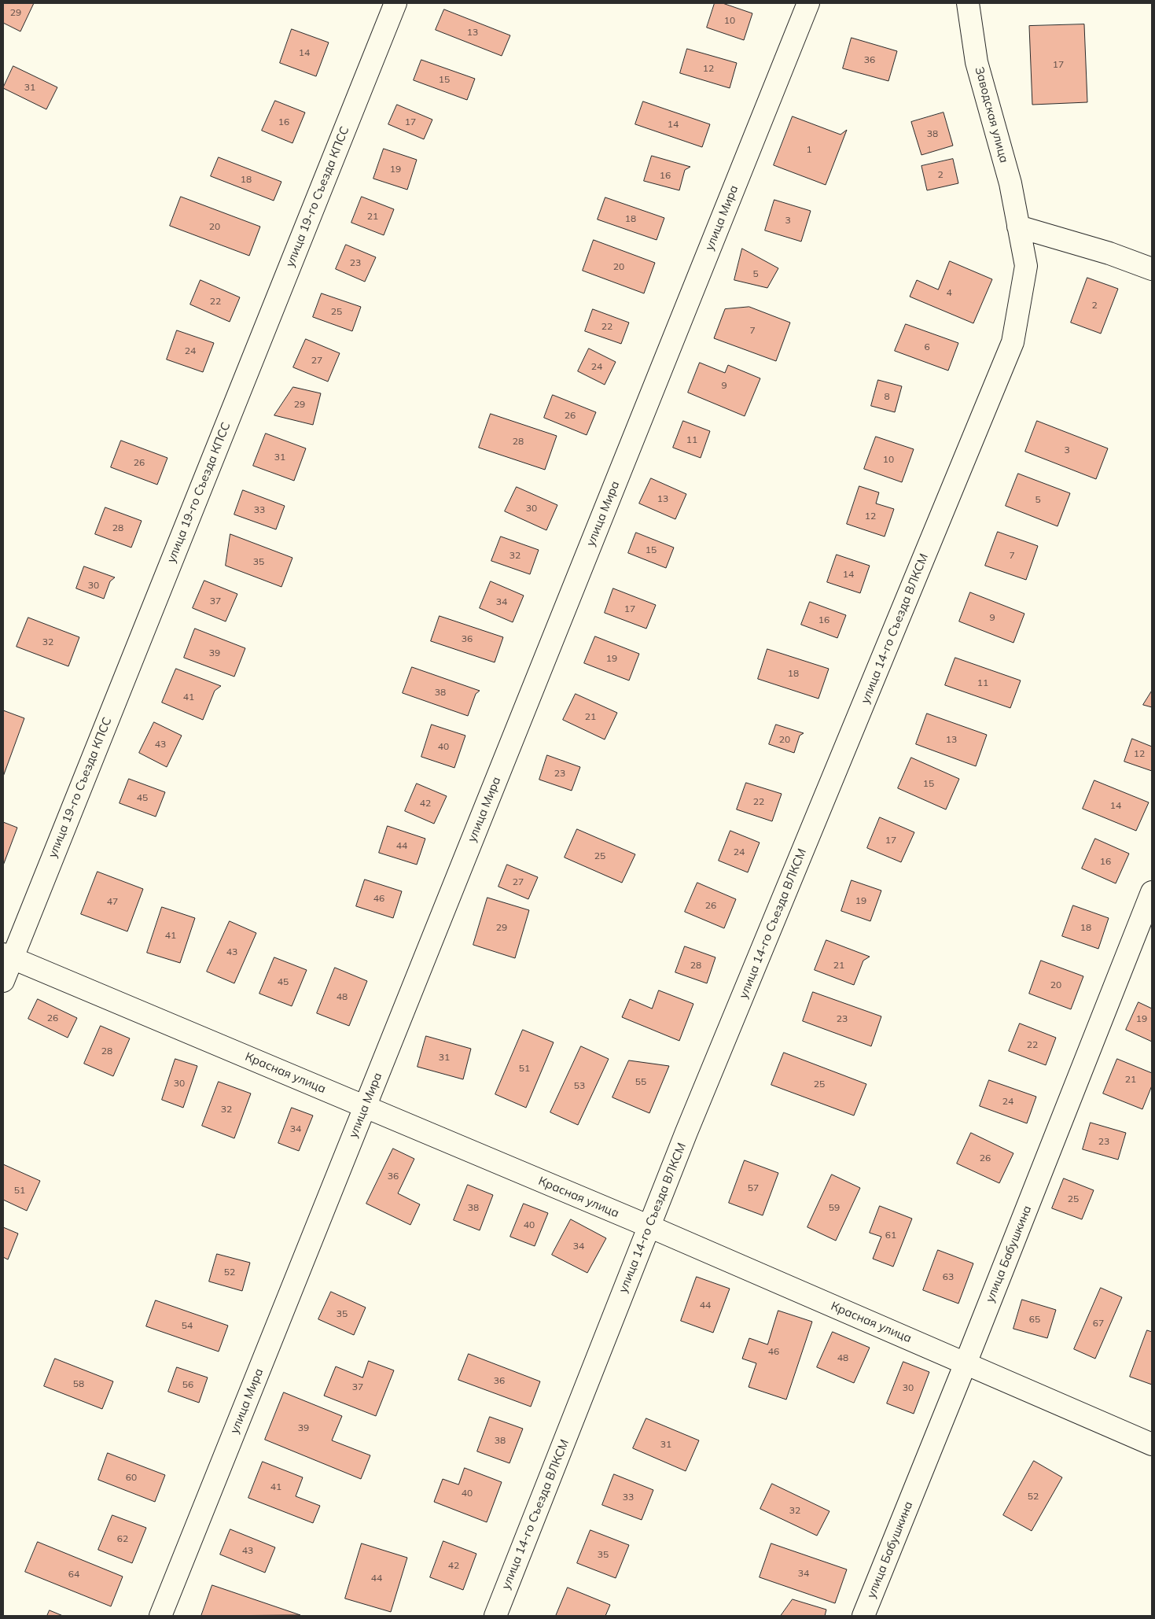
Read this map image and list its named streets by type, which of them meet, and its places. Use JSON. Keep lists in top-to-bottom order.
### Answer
{
  "streets": {
    "street": [
      "Заводская улица",
      "улица 19-го Съезда КПСС",
      "улица Мира",
      "улица 14-го Съезда ВЛКСМ",
      "Красная улица",
      "улица Бабушкина"
    ]
  },
  "crossings": [
    ["Заводская улица", "улица 14-го Съезда ВЛКСМ"],
    ["улица 19-го Съезда КПСС", "Красная улица"],
    ["улица Мира", "Красная улица"],
    ["улица 14-го Съезда ВЛКСМ", "Красная улица"],
    ["Красная улица", "улица Бабушкина"]
  ],
  "house_numbers": [
    "29",
    "10",
    "13",
    "14",
    "36",
    "17",
    "12",
    "15",
    "31",
    "16",
    "17",
    "14",
    "38",
    "1",
    "19",
    "2",
    "16",
    "18",
    "21",
    "18",
    "3",
    "20",
    "23",
    "20",
    "5",
    "4",
    "22",
    "2",
    "25",
    "22",
    "7",
    "6",
    "24",
    "27",
    "24",
    "9",
    "8",
    "29",
    "26",
    "11",
    "28",
    "3",
    "31",
    "10",
    "26",
    "13",
    "5",
    "30",
    "33",
    "12",
    "28",
    "15",
    "32",
    "7",
    "35",
    "14",
    "30",
    "37",
    "34",
    "17",
    "9",
    "16",
    "36",
    "32",
    "39",
    "19",
    "18",
    "11",
    "38",
    "41",
    "21",
    "20",
    "13",
    "43",
    "40",
    "12",
    "23",
    "15",
    "45",
    "22",
    "42",
    "14",
    "17",
    "44",
    "24",
    "25",
    "16",
    "27",
    "46",
    "19",
    "47",
    "26",
    "29",
    "18",
    "41",
    "43",
    "28",
    "21",
    "45",
    "20",
    "48",
    "26",
    "23",
    "19",
    "22",
    "28",
    "31",
    "51",
    "21",
    "55",
    "30",
    "25",
    "53",
    "24",
    "32",
    "34",
    "23",
    "26",
    "36",
    "57",
    "51",
    "25",
    "38",
    "59",
    "40",
    "61",
    "34",
    "52",
    "63",
    "44",
    "35",
    "65",
    "67",
    "54",
    "46",
    "48",
    "36",
    "58",
    "56",
    "37",
    "30",
    "39",
    "38",
    "31",
    "60",
    "41",
    "40",
    "52",
    "33",
    "32",
    "62",
    "43",
    "35",
    "42",
    "34",
    "64",
    "44"
  ]
}
